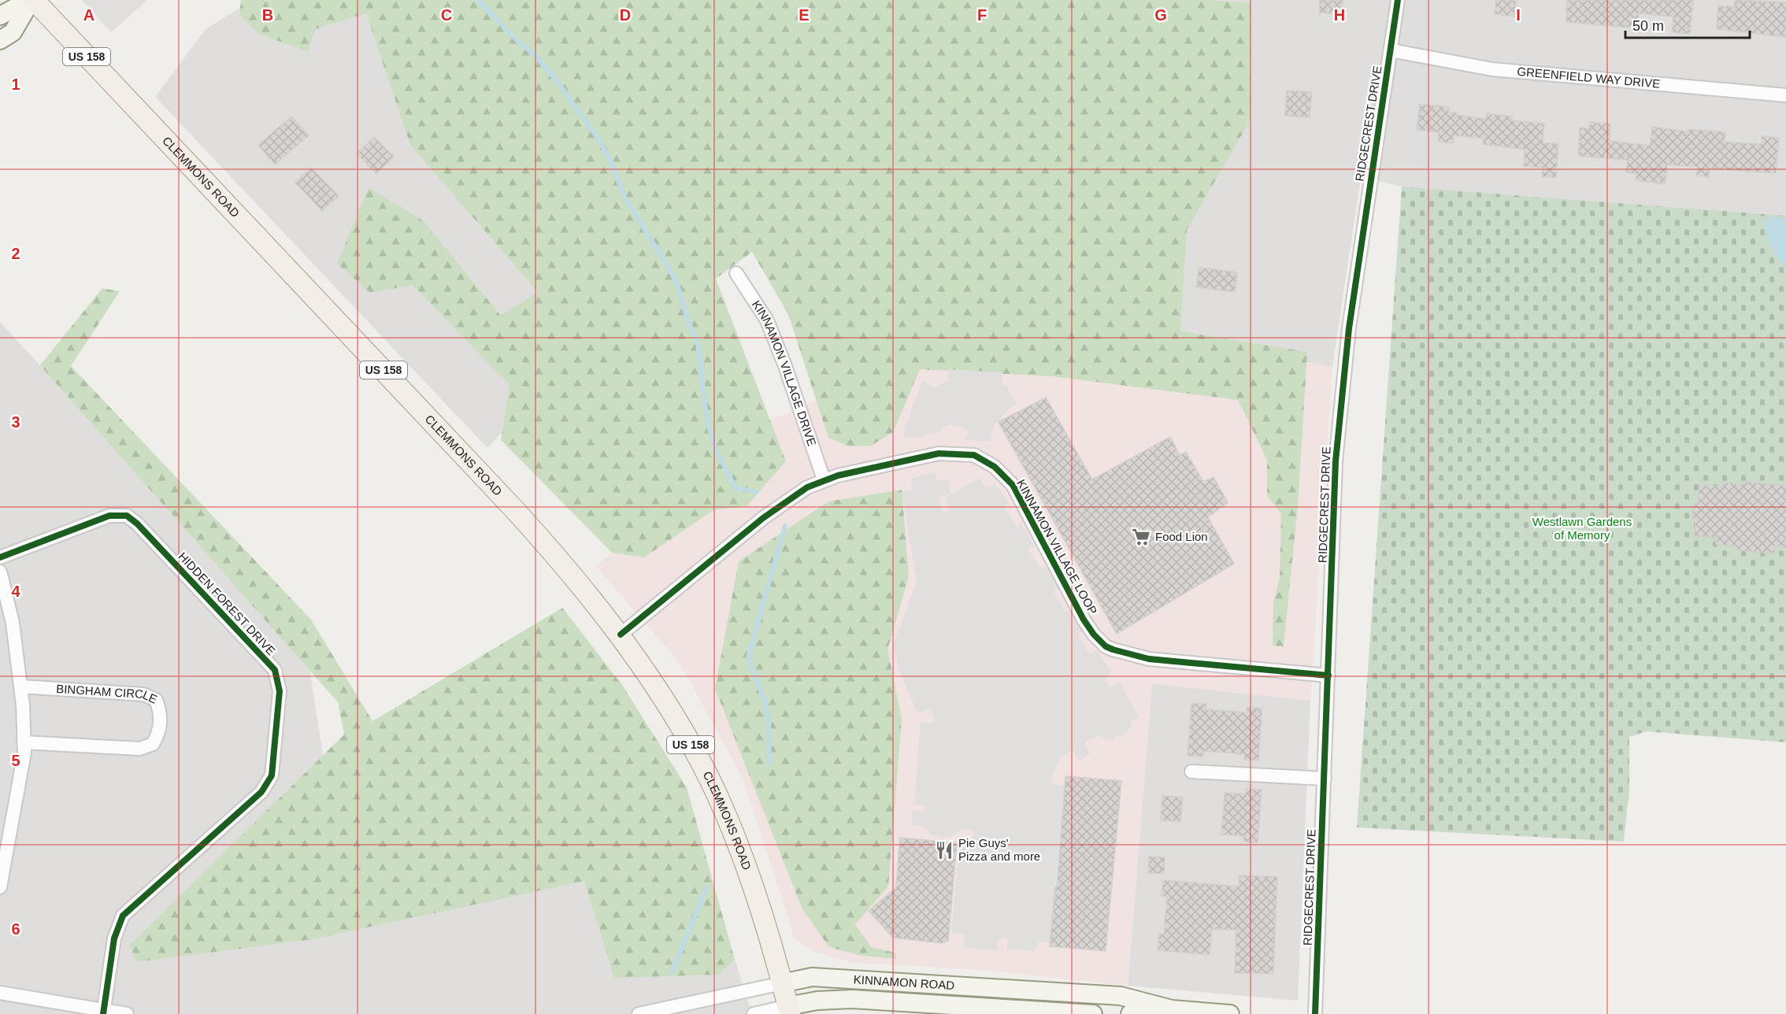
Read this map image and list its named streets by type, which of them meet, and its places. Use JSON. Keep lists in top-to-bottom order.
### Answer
{
  "streets": {
    "main road": ["US 158", "CLEMMONS ROAD", "KINNAMON ROAD"],
    "street": [
      "GREENFIELD WAY DRIVE",
      "RIDGECREST DRIVE",
      "KINNAMON VILLAGE DRIVE",
      "KINNAMON VILLAGE LOOP",
      "HIDDEN FOREST DRIVE",
      "BINGHAM CIRCLE"
    ]
  },
  "crossings": [
    ["US 158", "CLEMMONS ROAD"],
    ["US 158", "KINNAMON ROAD"],
    ["GREENFIELD WAY DRIVE", "RIDGECREST DRIVE"],
    ["RIDGECREST DRIVE", "KINNAMON VILLAGE LOOP"],
    ["CLEMMONS ROAD", "KINNAMON VILLAGE LOOP"],
    ["CLEMMONS ROAD", "KINNAMON ROAD"],
    ["KINNAMON VILLAGE DRIVE", "KINNAMON VILLAGE LOOP"]
  ],
  "parks": ["Westlawn Gardens of Memory"],
  "places": {
    "supermarket": ["Food Lion"],
    "restaurant": ["Pie Guys' Pizza and more"]
  },
  "scale_bar": "50 m",
  "grid": {
    "columns": [
      "A",
      "B",
      "C",
      "D",
      "E",
      "F",
      "G",
      "H",
      "I"
    ],
    "rows": [
      "1",
      "2",
      "3",
      "4",
      "5",
      "6"
    ]
  }
}
